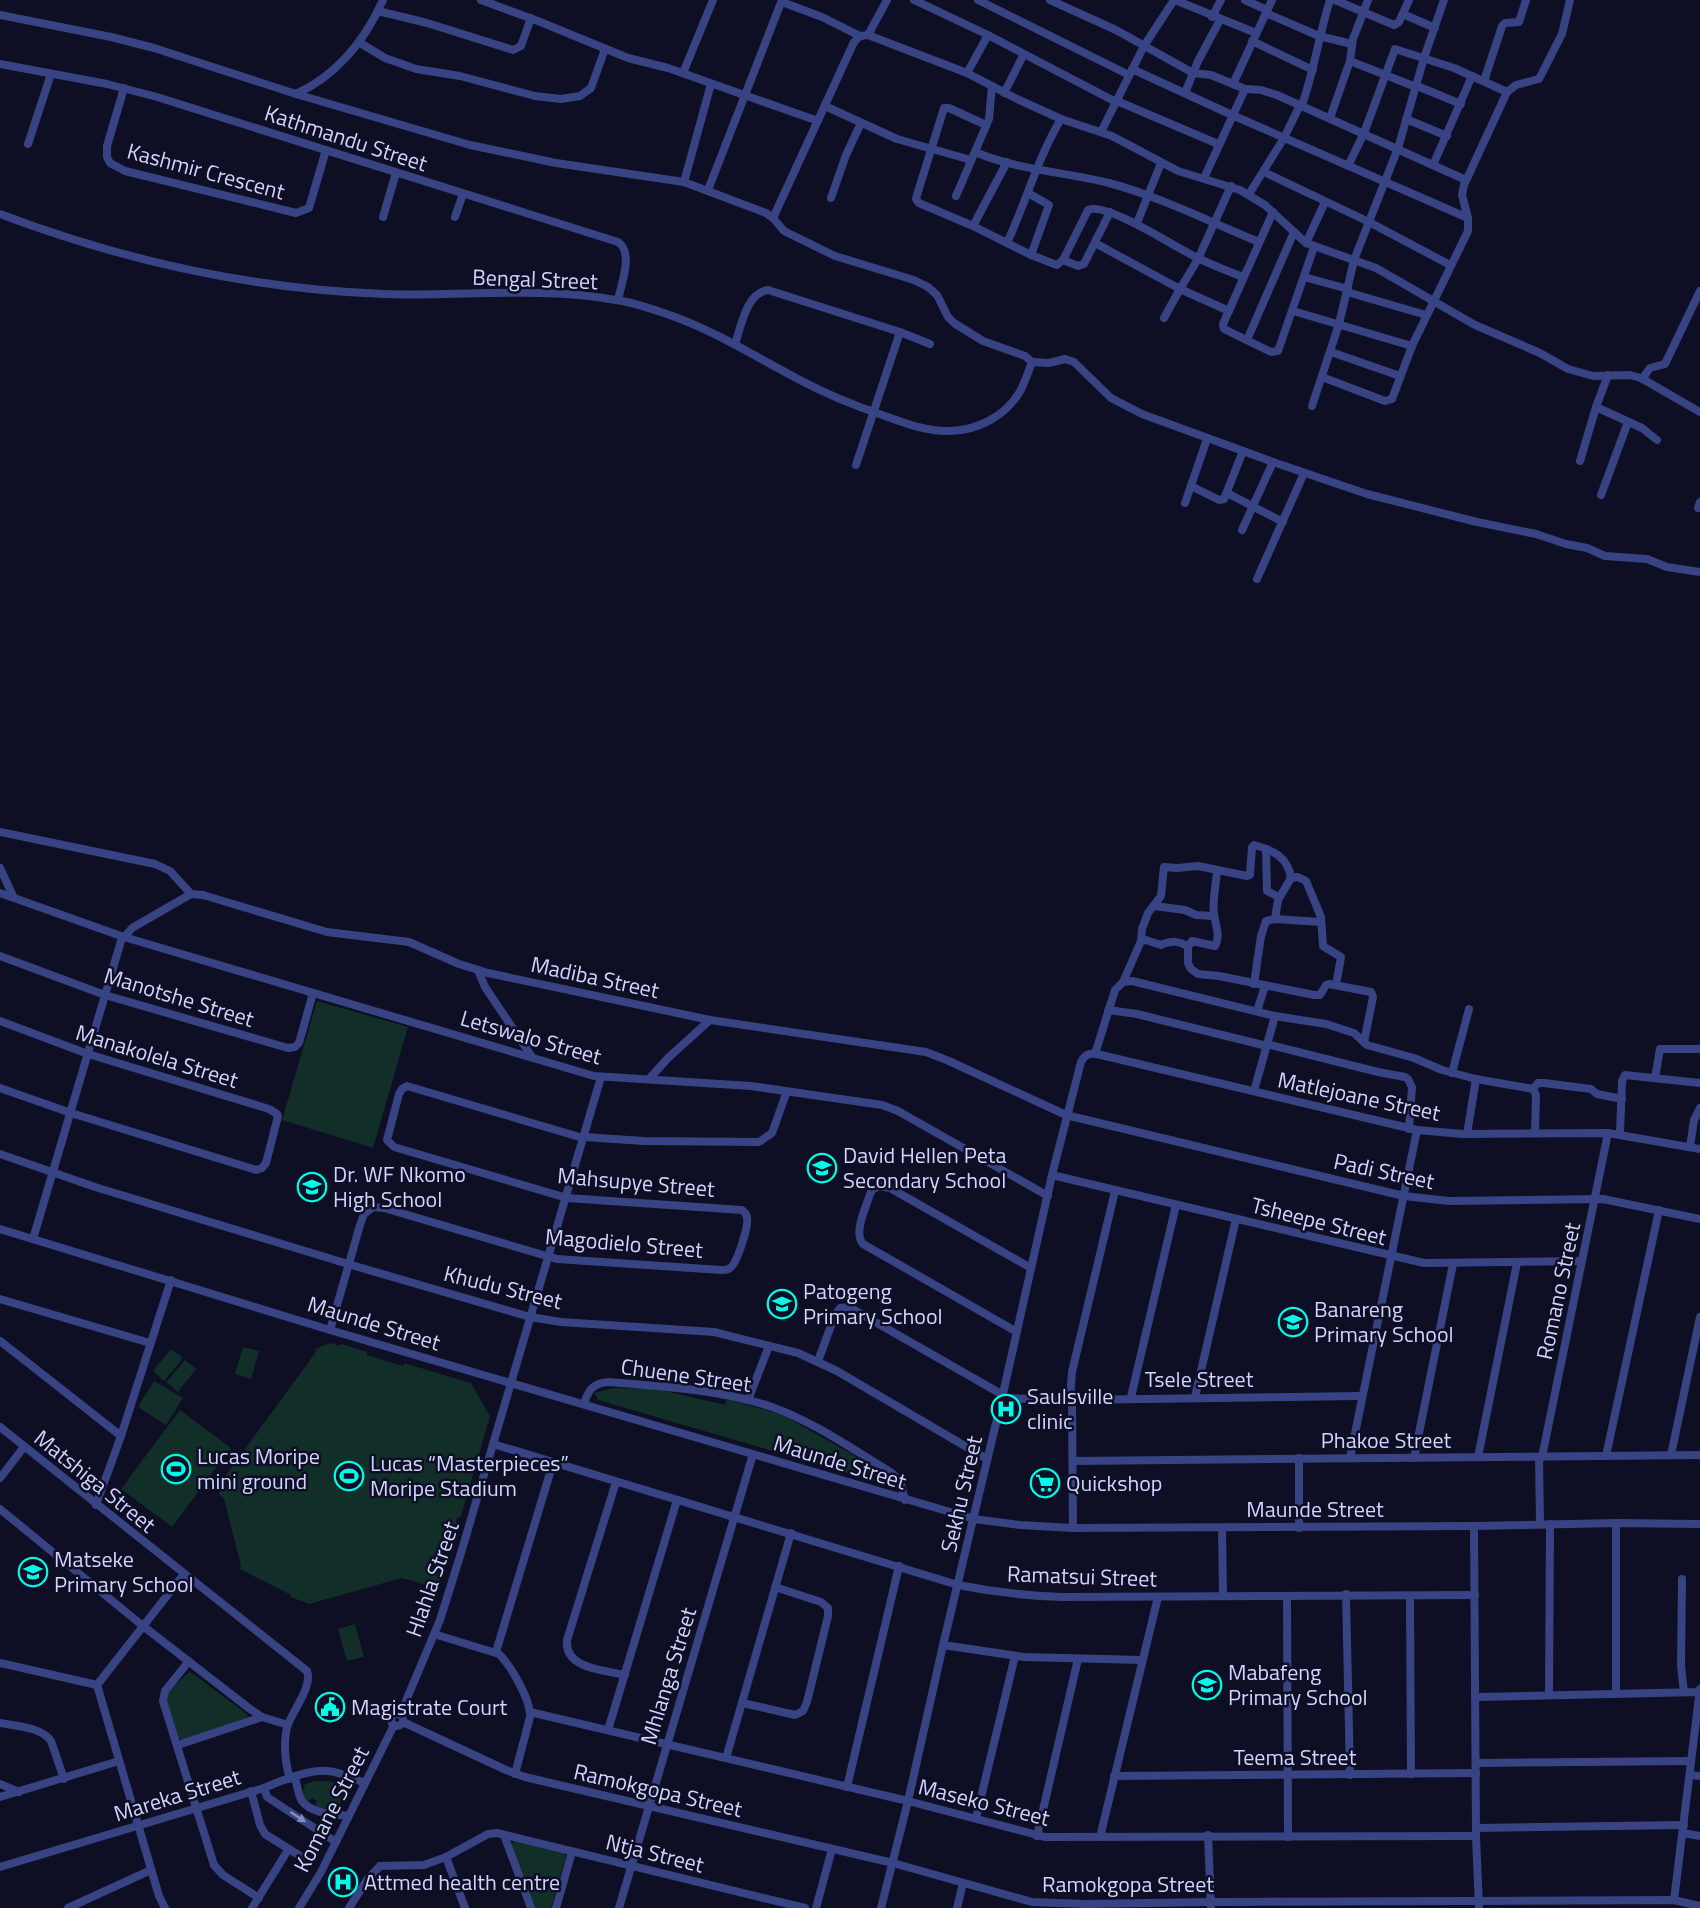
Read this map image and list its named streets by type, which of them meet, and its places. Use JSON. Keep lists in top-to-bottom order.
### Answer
{
  "streets": {
    "street": [
      "Kathmandu Street",
      "Kashmir Crescent",
      "Bengal Street",
      "Madiba Street",
      "Manotshe Street",
      "Letswalo Street",
      "Manakolela Street",
      "Matlejoane Street",
      "Padi Street",
      "Mahsupye Street",
      "Tsheepe Street",
      "Magodielo Street",
      "Khudu Street",
      "Romano Street",
      "Maunde Street",
      "Chuene Street",
      "Tsele Street",
      "Phakoe Street",
      "Matshiga Street",
      "Sekhu Street",
      "Ramatsui Street",
      "Hlahla Street",
      "Mhlanga Street",
      "Teema Street",
      "Ramokgopa Street",
      "Mareka Street",
      "Maseko Street",
      "Komane Street",
      "Ntja Street"
    ]
  },
  "crossings": [
    ["Kathmandu Street", "Kashmir Crescent"],
    ["Kathmandu Street", "Bengal Street"],
    ["Madiba Street", "Padi Street"],
    ["Madiba Street", "Sekhu Street"],
    ["Manotshe Street", "Letswalo Street"],
    ["Letswalo Street", "Sekhu Street"],
    ["Letswalo Street", "Hlahla Street"],
    ["Matlejoane Street", "Romano Street"],
    ["Matlejoane Street", "Sekhu Street"],
    ["Padi Street", "Romano Street"],
    ["Padi Street", "Sekhu Street"],
    ["Mahsupye Street", "Magodielo Street"],
    ["Mahsupye Street", "Hlahla Street"],
    ["Tsheepe Street", "Romano Street"],
    ["Tsheepe Street", "Sekhu Street"],
    ["Magodielo Street", "Khudu Street"],
    ["Magodielo Street", "Hlahla Street"],
    ["Khudu Street", "Sekhu Street"],
    ["Khudu Street", "Hlahla Street"],
    ["Romano Street", "Maunde Street"],
    ["Romano Street", "Phakoe Street"],
    ["Maunde Street", "Chuene Street"],
    ["Maunde Street", "Sekhu Street"],
    ["Maunde Street", "Hlahla Street"],
    ["Maunde Street", "Mhlanga Street"],
    ["Tsele Street", "Sekhu Street"],
    ["Matshiga Street", "Mareka Street"],
    ["Matshiga Street", "Komane Street"],
    ["Sekhu Street", "Ramatsui Street"],
    ["Sekhu Street", "Ramokgopa Street"],
    ["Sekhu Street", "Maseko Street"],
    ["Ramatsui Street", "Hlahla Street"],
    ["Ramatsui Street", "Mhlanga Street"],
    ["Hlahla Street", "Ramokgopa Street"],
    ["Hlahla Street", "Komane Street"],
    ["Mhlanga Street", "Ramokgopa Street"],
    ["Mhlanga Street", "Maseko Street"],
    ["Mhlanga Street", "Ntja Street"],
    ["Ramokgopa Street", "Komane Street"],
    ["Mareka Street", "Komane Street"]
  ],
  "places": {
    "school or university": [
      "David Hellen Peta Secondary School",
      "Dr. WF Nkomo High School",
      "Patogeng Primary School",
      "Banareng Primary School",
      "Matseke Primary School",
      "Mabafeng Primary School"
    ],
    "hospital": ["Saulsville clinic", "Attmed health centre"],
    "sports": ["Lucas Moripe mini ground", "Lucas “Masterpieces” Moripe Stadium"],
    "supermarket": ["Quickshop"],
    "public building": ["Magistrate Court"]
  }
}
